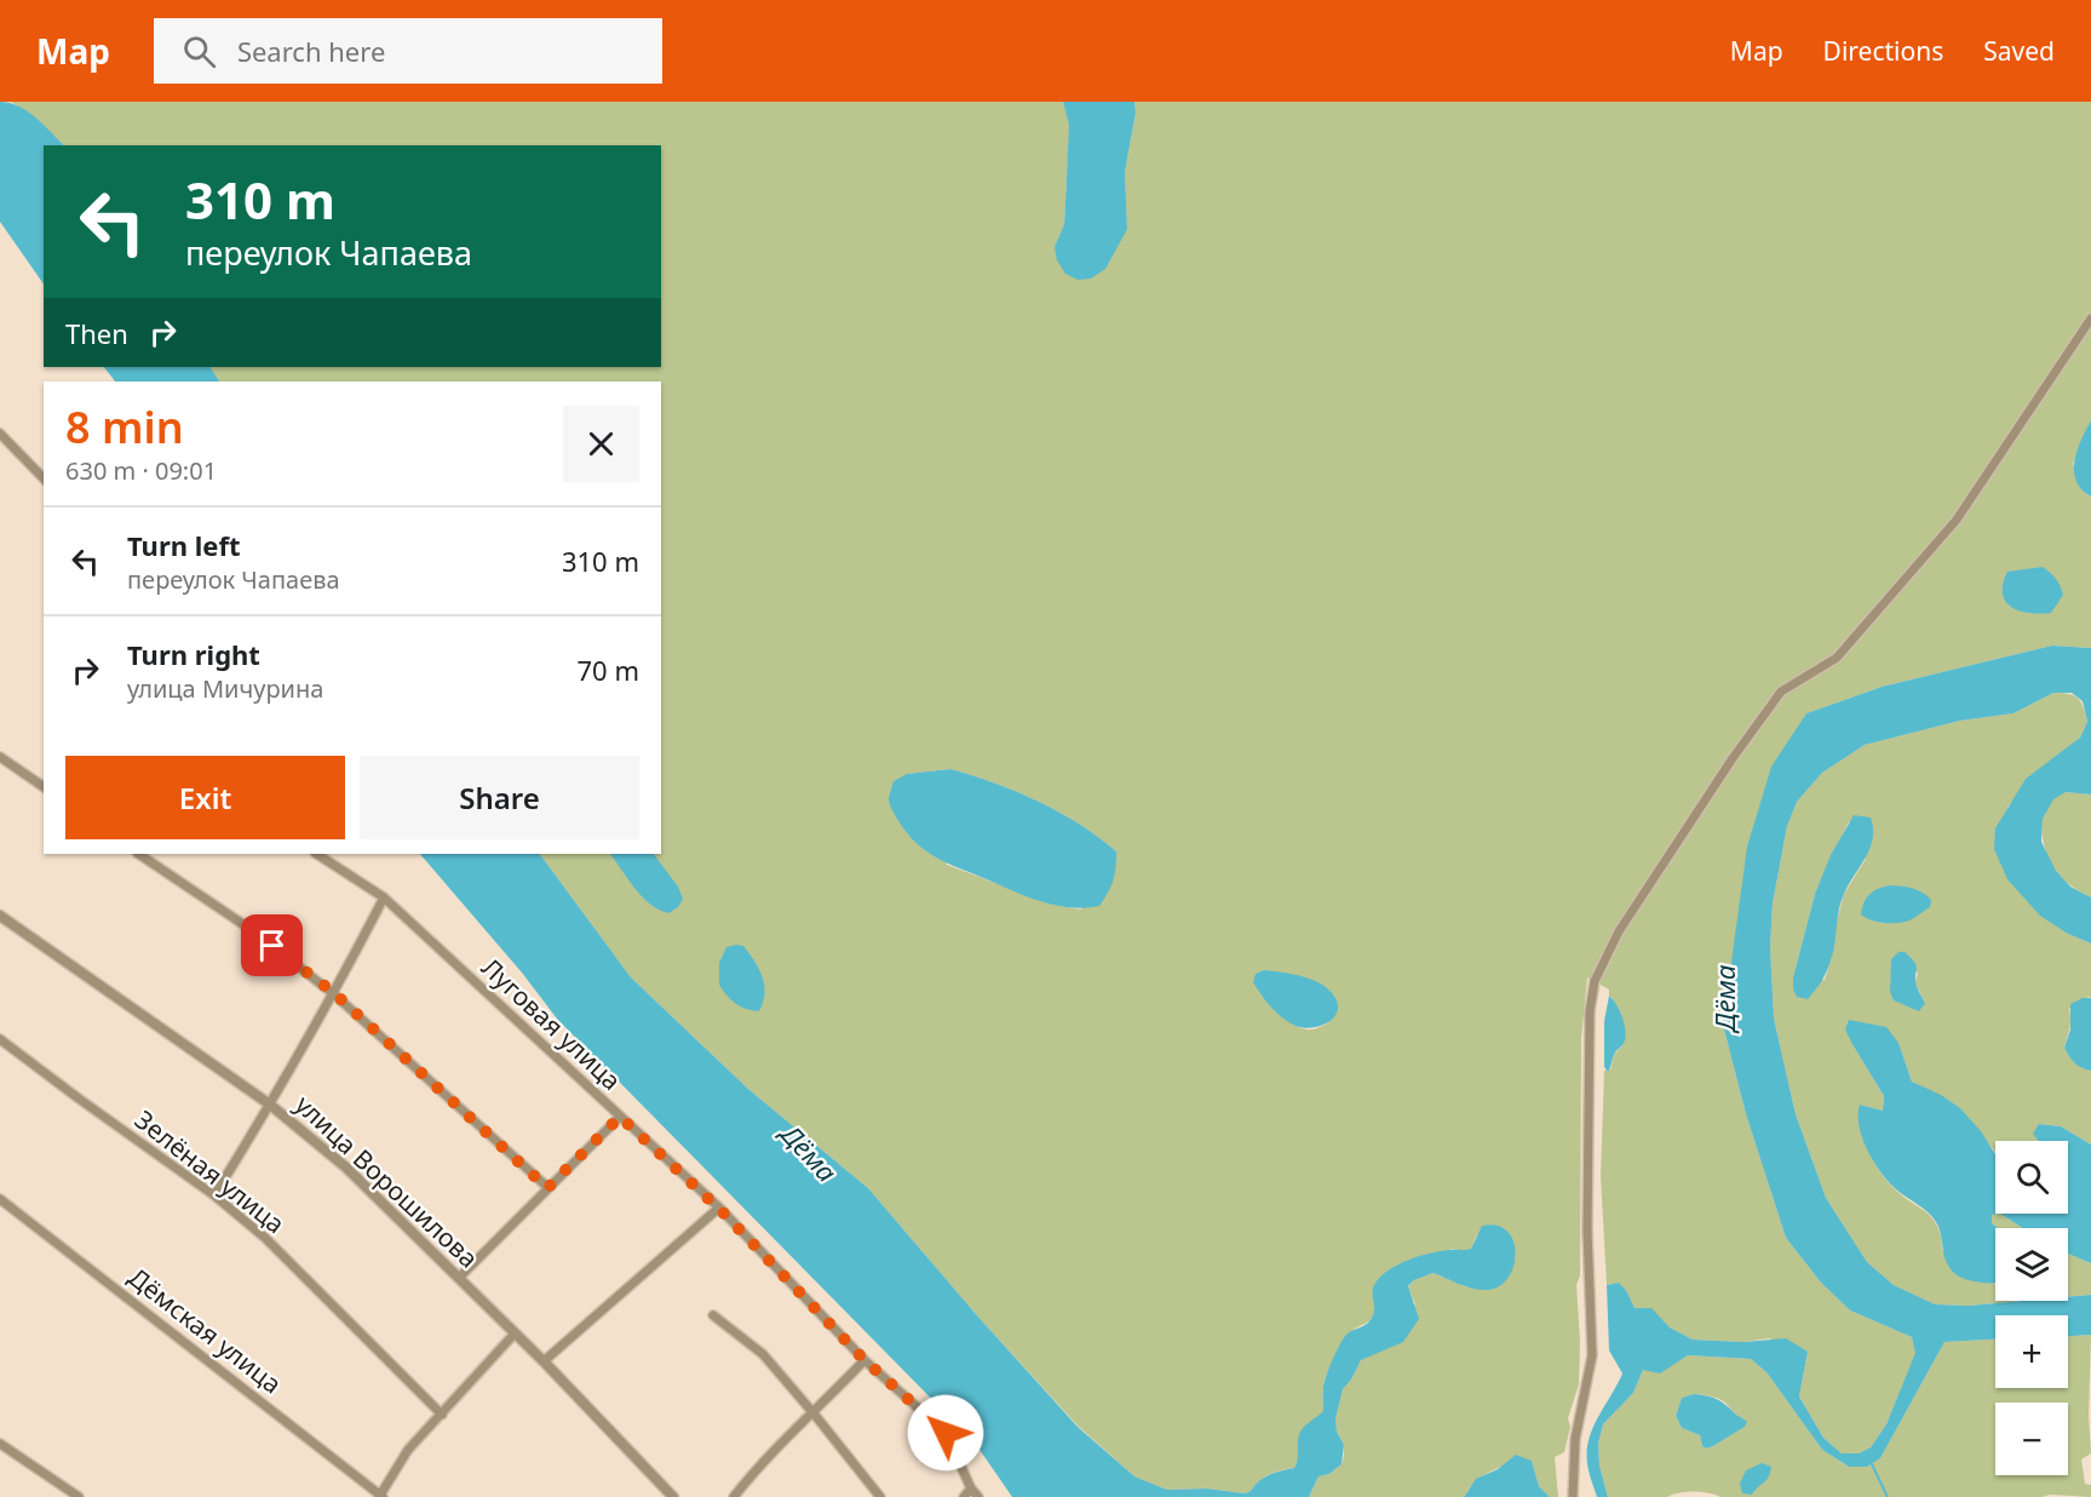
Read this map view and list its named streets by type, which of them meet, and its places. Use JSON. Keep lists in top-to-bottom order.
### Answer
{
  "streets": {
    "street": [
      "Луговая улица",
      "Зелёная улица",
      "улица Ворошилова",
      "Дёмская улица"
    ]
  },
  "water": ["Дёма"],
  "page": {
    "header": "Map",
    "search": "Search here",
    "nav": ["Map", "Directions", "Saved"],
    "turn": ["310 m", "переулок Чапаева"],
    "then": "Then",
    "heading": ["8 min", "630 m · 09:01"],
    "list": [
      {
        "name": "Turn left",
        "note": "переулок Чапаева",
        "value": "310 m"
      },
      {
        "name": "Turn right",
        "note": "улица Мичурина",
        "value": "70 m"
      }
    ],
    "buttons": ["Exit", "Share"],
    "map_buttons": ["+", "−"]
  }
}
